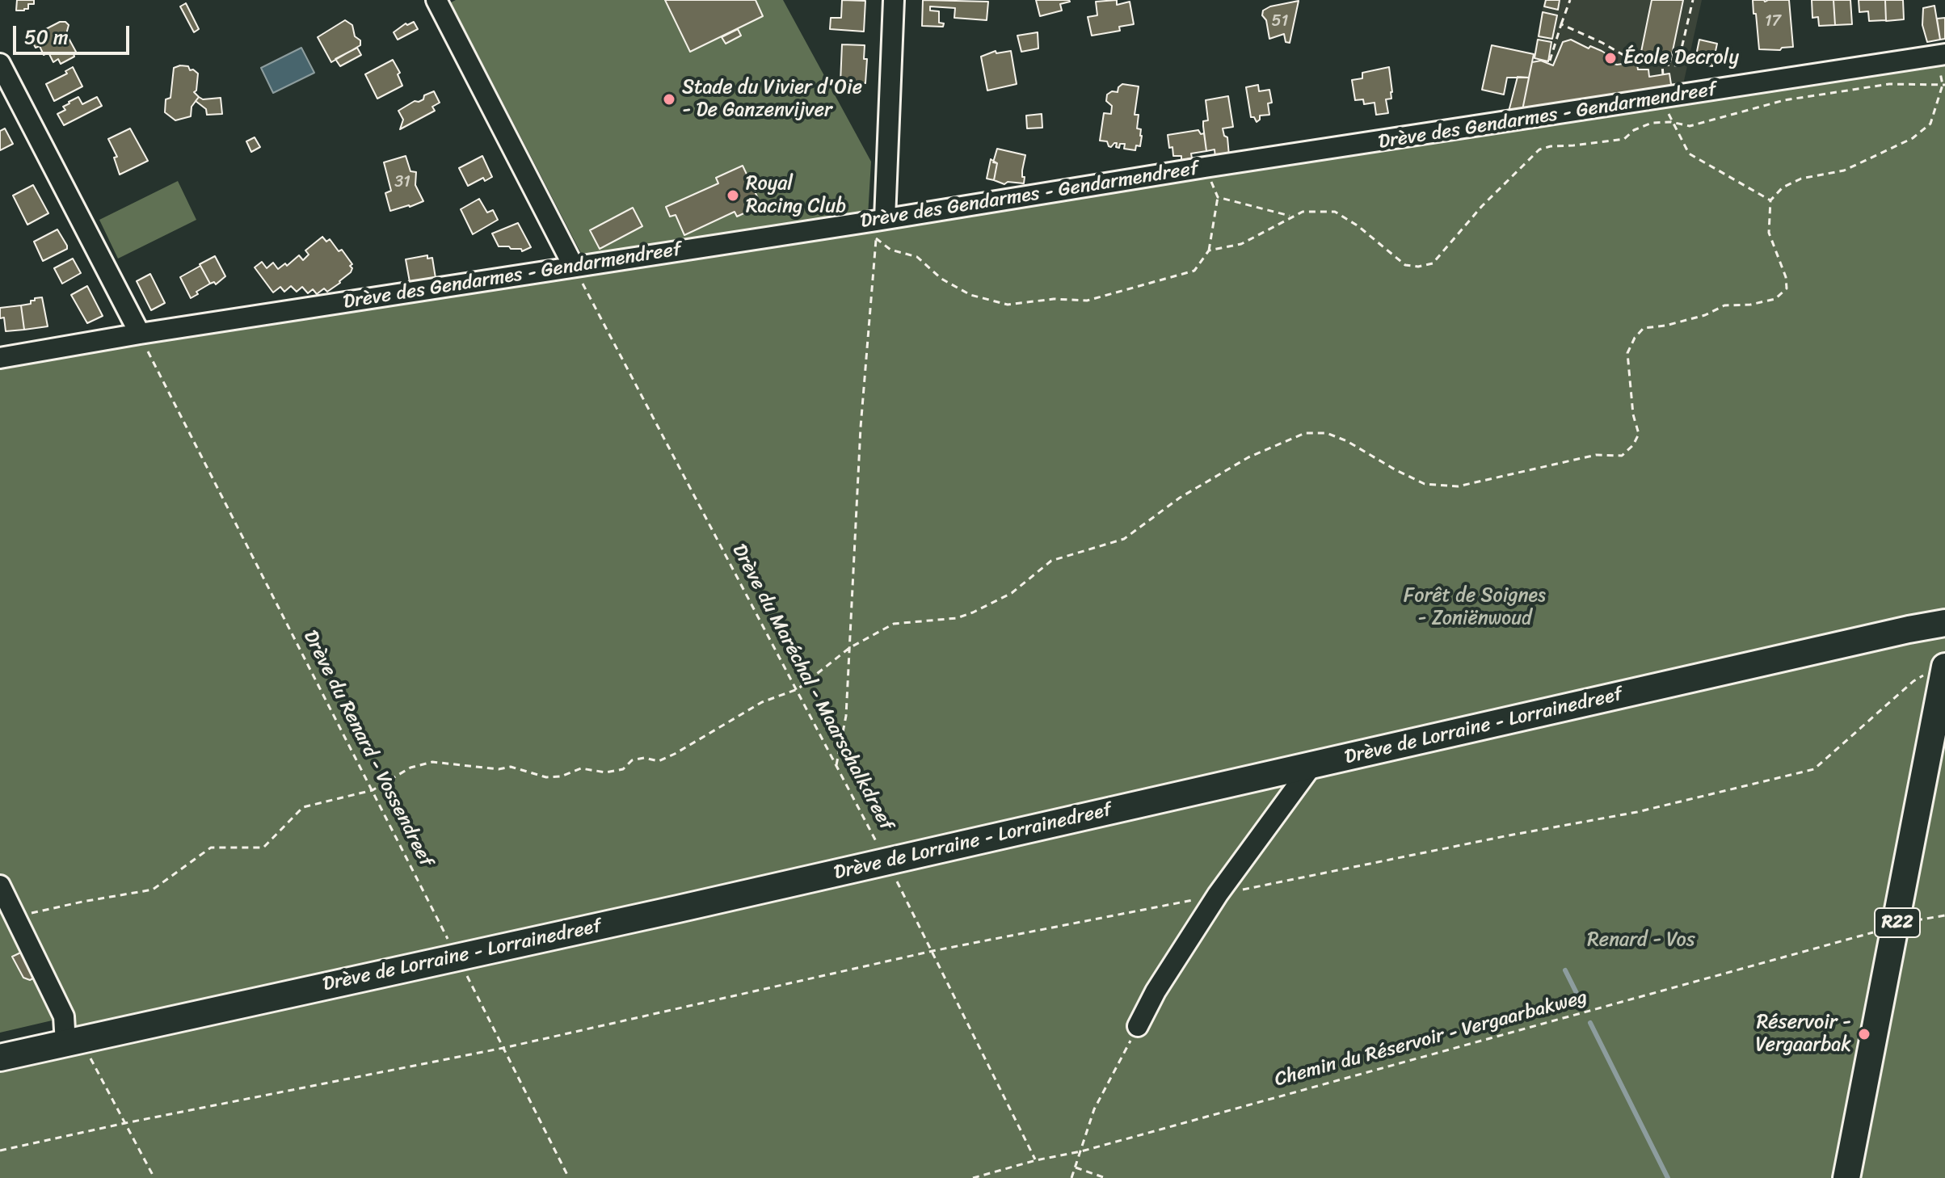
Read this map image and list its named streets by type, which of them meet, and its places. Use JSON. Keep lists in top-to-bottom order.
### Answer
{
  "streets": {
    "main road": ["Drève de Lorraine - Lorrainedreef", "R22"],
    "street": ["Drève des Gendarmes - Gendarmendreef"],
    "path": ["Drève du Maréchal - Maarschalkdreef", "Drève du Renard - Vossendreef", "Chemin du Réservoir - Vergaarbakweg"]
  },
  "crossings": [
    ["Drève des Gendarmes - Gendarmendreef", "Drève du Maréchal - Maarschalkdreef"],
    ["Drève des Gendarmes - Gendarmendreef", "Drève du Renard - Vossendreef"],
    ["Drève du Maréchal - Maarschalkdreef", "Drève de Lorraine - Lorrainedreef"],
    ["Drève du Maréchal - Maarschalkdreef", "Chemin du Réservoir - Vergaarbakweg"],
    ["Drève de Lorraine - Lorrainedreef", "Drève du Renard - Vossendreef"],
    ["R22", "Chemin du Réservoir - Vergaarbakweg"]
  ],
  "parks": ["Forêt de Soignes - Zoniënwoud", "Renard - Vos"],
  "places": [
    "École Decroly",
    "Stade du Vivier d'Oie - De Ganzenvijver",
    "Royal Racing Club",
    "Réservoir - Vergaarbak"
  ],
  "house_numbers": ["51", "17", "31"],
  "scale_bar": "50 m"
}
